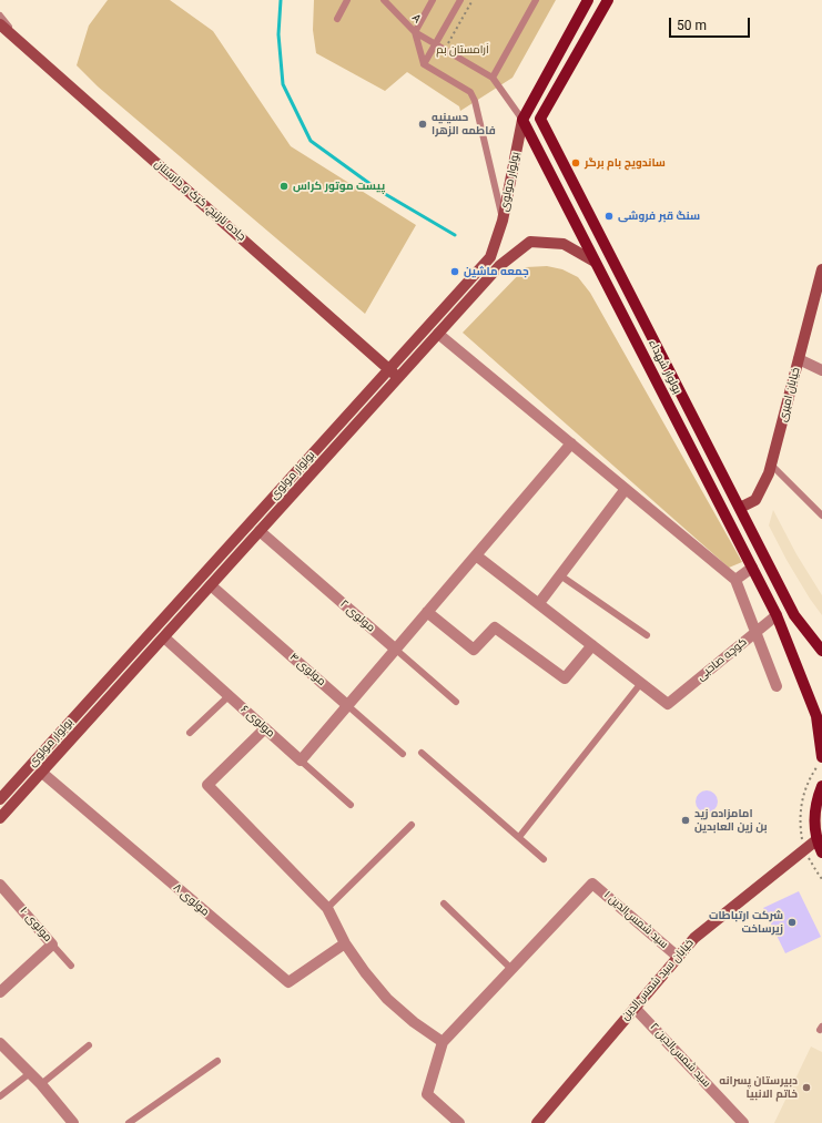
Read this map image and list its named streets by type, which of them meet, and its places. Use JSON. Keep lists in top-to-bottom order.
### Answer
{
  "streets": {
    "main road": ["بولوار شهداء"],
    "street": [
      "بولوار مولوی",
      "جاده نارتیچ، کرک و دارستان",
      "خیابان امیری",
      "مولوی ۲",
      "کوچه صاحبی",
      "مولوی ۴",
      "مولوی ۶",
      "مولوی ۸",
      "سید شمس‌الدین ۱",
      "مولوی ۱۰",
      "خیابان سید شمس‌الدین",
      "سید شمس‌الدین ۲"
    ],
    "lane": ["A"]
  },
  "crossings": [
    ["بولوار مولوی", "جاده نارتیچ، کرک و دارستان"],
    ["بولوار مولوی", "بولوار شهداء"],
    ["بولوار مولوی", "مولوی ۲"],
    ["بولوار مولوی", "مولوی ۴"],
    ["بولوار مولوی", "مولوی ۶"],
    ["بولوار مولوی", "مولوی ۸"],
    ["بولوار شهداء", "خیابان امیری"],
    ["بولوار شهداء", "کوچه صاحبی"],
    ["سید شمس‌الدین ۱", "خیابان سید شمس‌الدین"],
    ["خیابان سید شمس‌الدین", "سید شمس‌الدین ۲"]
  ],
  "parks": ["آرامستان بم"],
  "places": [
    "حسینیه فاطمه الزهرا",
    "ساندویچ بام برگر",
    "پیست موتور کراس",
    "سنگ قبر فروشی",
    "جمعه ماشین",
    "امامزاده زید بن زین العابدین",
    "شرکت ارتباطات زیرساخت",
    "دبیرستان پسرانه خاتم الانبیا"
  ],
  "scale_bar": "50 m"
}
